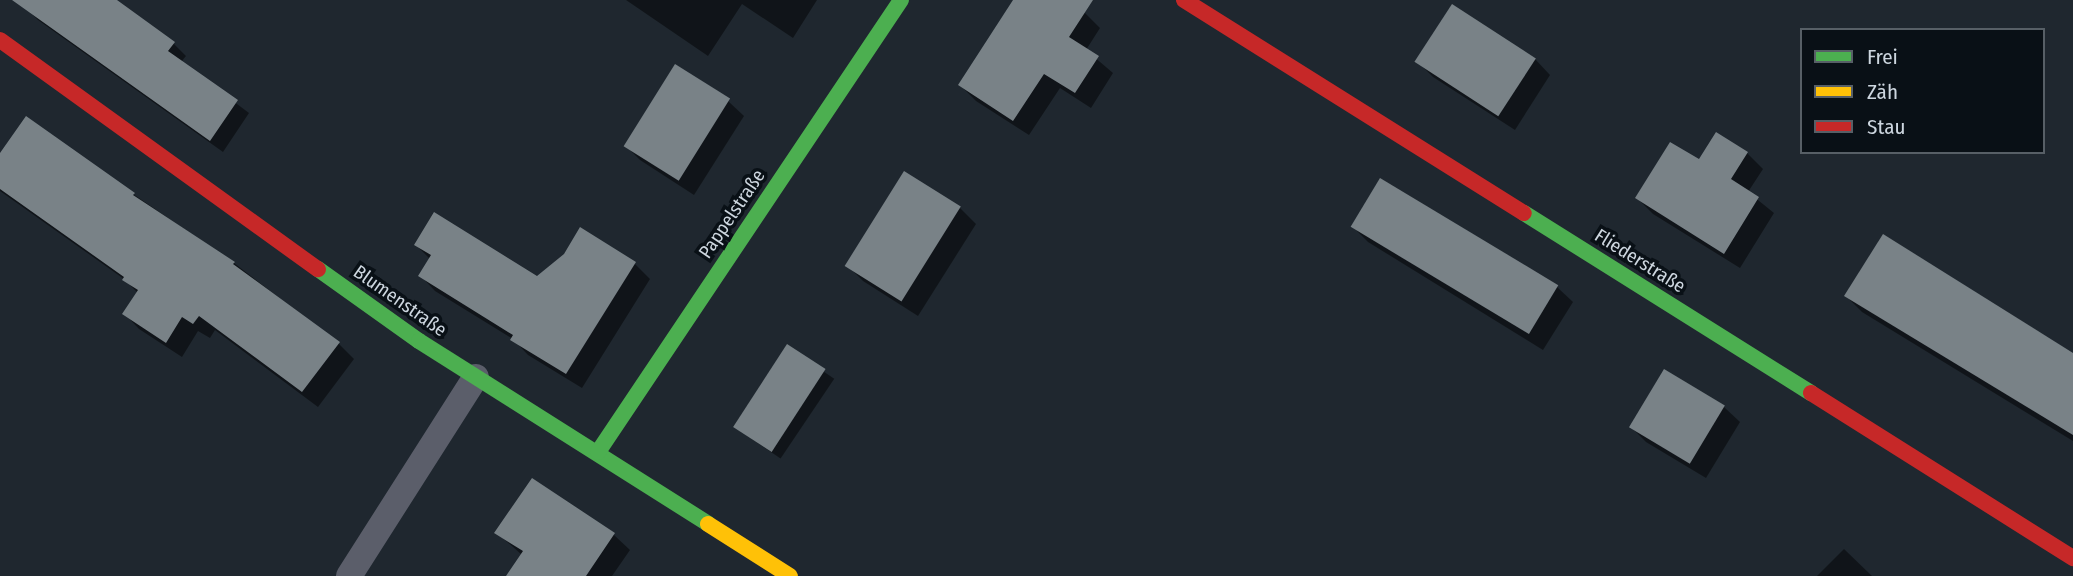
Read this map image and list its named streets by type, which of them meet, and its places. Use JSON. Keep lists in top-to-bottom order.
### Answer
{
  "streets": {
    "street": ["Pappelstraße", "Fliederstraße", "Blumenstraße"]
  },
  "crossings": [
    ["Pappelstraße", "Blumenstraße"]
  ],
  "legend": ["Frei", "Zäh", "Stau"]
}
